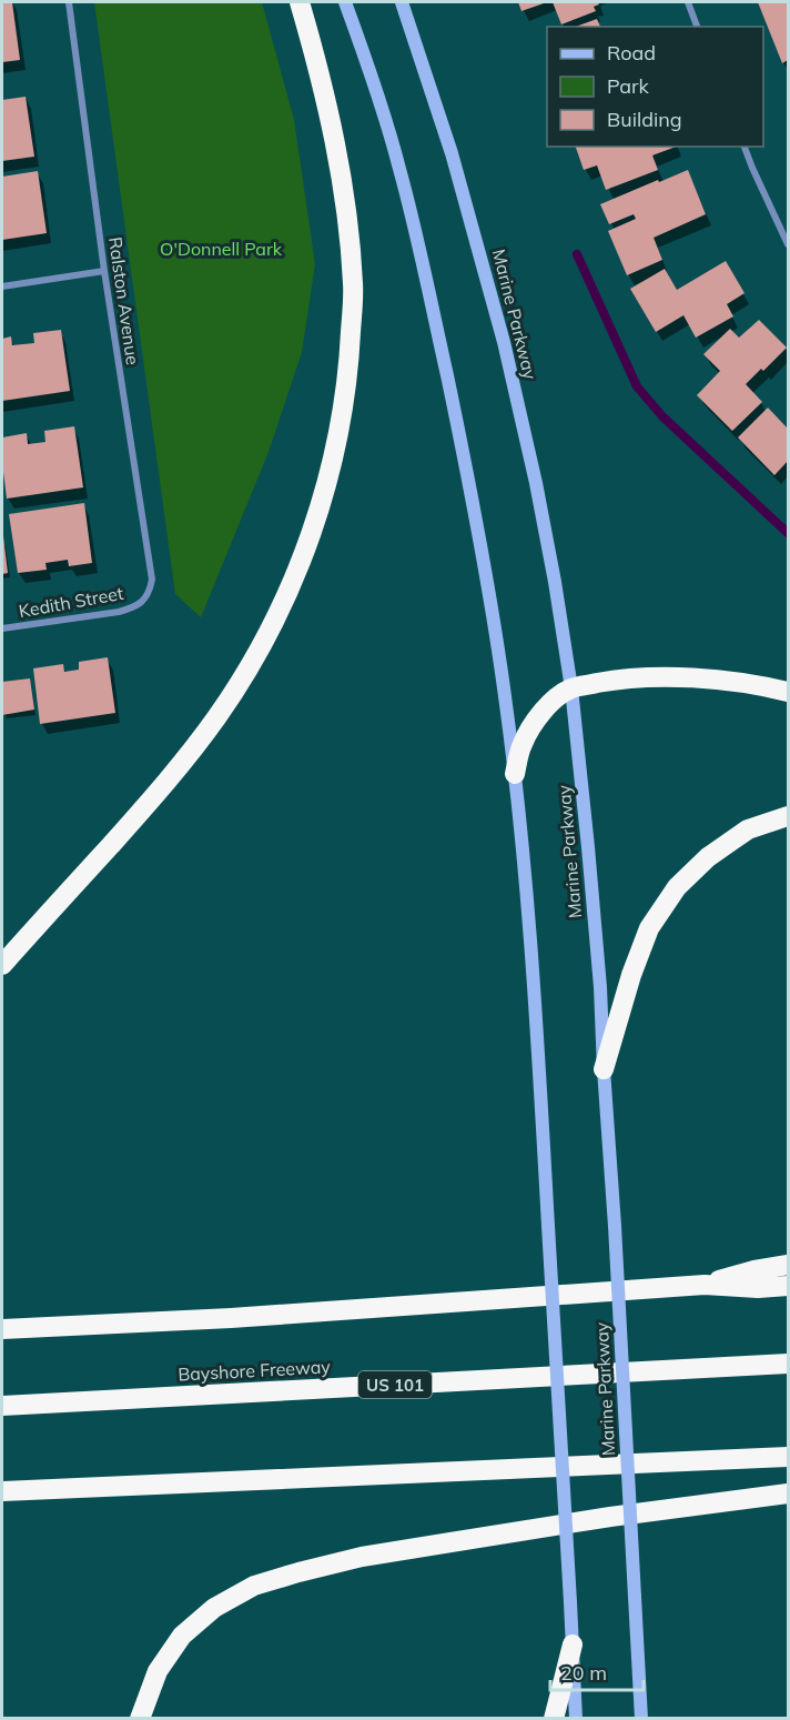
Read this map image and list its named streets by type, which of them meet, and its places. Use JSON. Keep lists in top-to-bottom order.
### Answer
{
  "streets": {
    "highway": ["Bayshore Freeway", "US 101"],
    "main road": ["Marine Parkway"],
    "street": ["Ralston Avenue", "Kedith Street"]
  },
  "crossings": [
    ["Ralston Avenue", "Kedith Street"]
  ],
  "parks": ["O'Donnell Park"],
  "legend": ["Road", "Park", "Building"],
  "scale_bar": "20 m"
}
